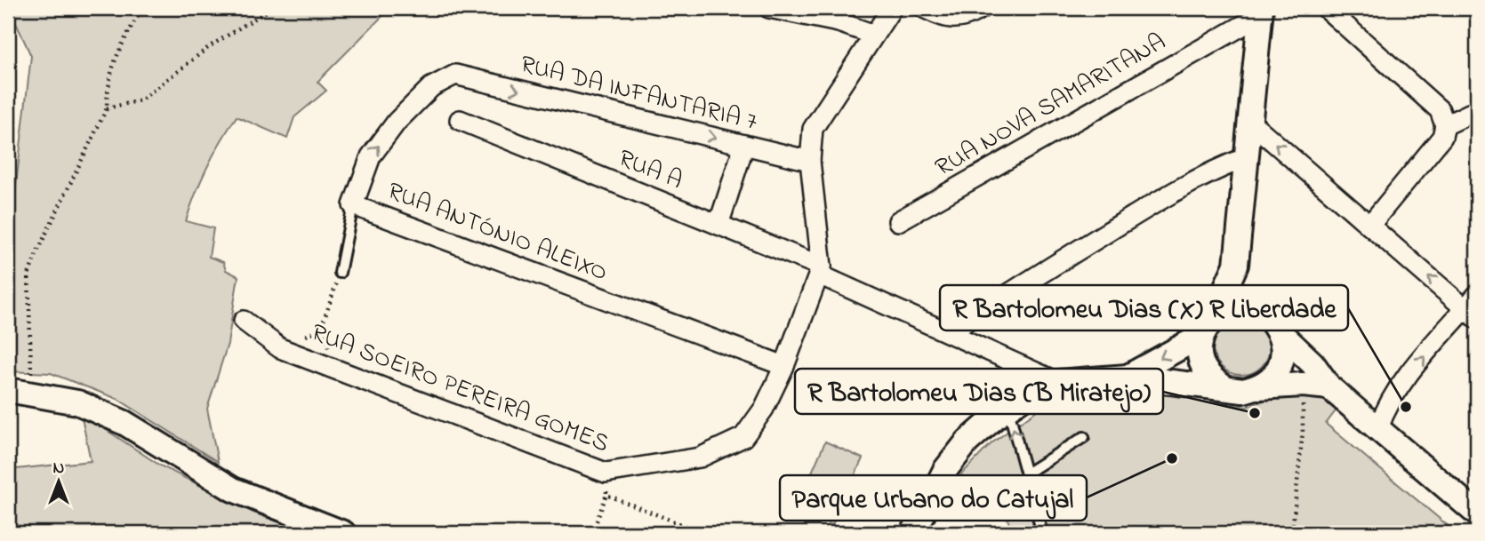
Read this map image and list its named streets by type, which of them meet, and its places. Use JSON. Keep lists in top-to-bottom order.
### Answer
{
  "streets": {
    "street": [
      "RUA DA INFANTARIA 7",
      "RUA NOVA SAMARITANA",
      "RUA A",
      "RUA ANTÓNIO ALEIXO",
      "RUA SOEIRO PEREIRA GOMES"
    ]
  },
  "crossings": [
    ["RUA DA INFANTARIA 7", "RUA ANTÓNIO ALEIXO"],
    ["RUA A", "RUA SOEIRO PEREIRA GOMES"],
    ["RUA ANTÓNIO ALEIXO", "RUA SOEIRO PEREIRA GOMES"]
  ],
  "one_way": ["RUA DA INFANTARIA 7"],
  "places": ["R Bartolomeu Dias (X) R Liberdade", "R Bartolomeu Dias (B Miratejo)", "Parque Urbano do Catujal"],
  "north": "top"
}
